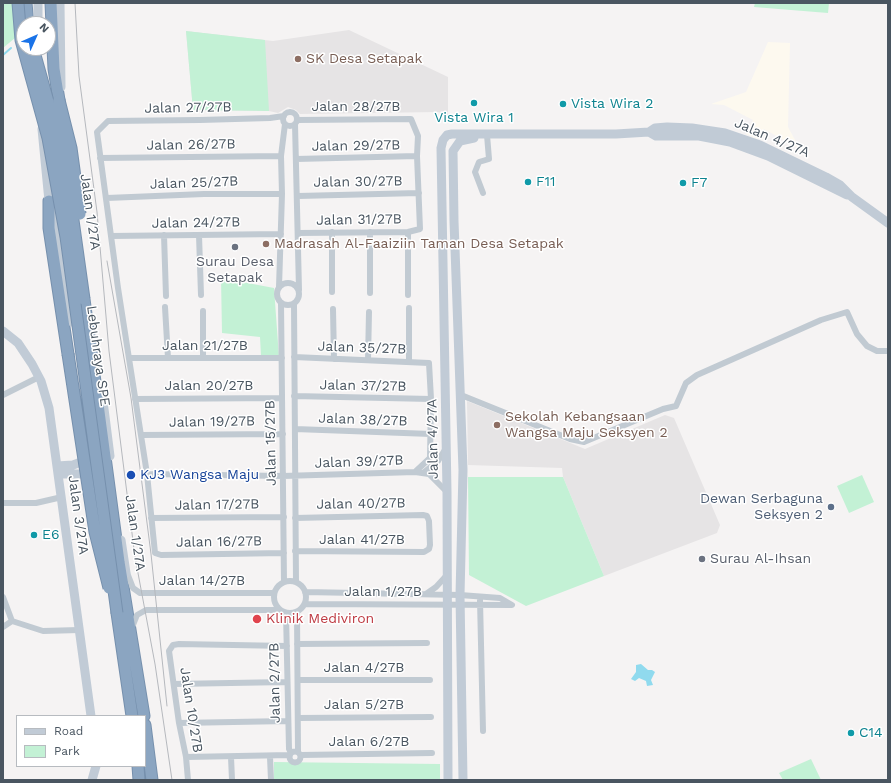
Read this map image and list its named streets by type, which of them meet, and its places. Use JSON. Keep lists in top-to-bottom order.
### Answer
{
  "streets": {
    "highway": ["Lebuhraya SPE"],
    "street": [
      "Jalan 28/27B",
      "Jalan 27/27B",
      "Jalan 4/27A",
      "Jalan 26/27B",
      "Jalan 29/27B",
      "Jalan 30/27B",
      "Jalan 25/27B",
      "Jalan 1/27A",
      "Jalan 31/27B",
      "Jalan 24/27B",
      "Jalan 21/27B",
      "Jalan 35/27B",
      "Jalan 20/27B",
      "Jalan 37/27B",
      "Jalan 38/27B",
      "Jalan 19/27B",
      "Jalan 15/27B",
      "Jalan 39/27B",
      "Jalan 40/27B",
      "Jalan 17/27B",
      "Jalan 3/27A",
      "Jalan 41/27B",
      "Jalan 16/27B",
      "Jalan 14/27B",
      "Jalan 1/27B",
      "Jalan 4/27B",
      "Jalan 2/27B",
      "Jalan 5/27B",
      "Jalan 10/27B",
      "Jalan 6/27B"
    ]
  },
  "crossings": [
    ["Jalan 28/27B", "Jalan 29/27B"],
    ["Jalan 27/27B", "Jalan 26/27B"],
    ["Jalan 4/27A", "Jalan 39/27B"],
    ["Jalan 4/27A", "Jalan 1/27B"],
    ["Jalan 30/27B", "Jalan 31/27B"],
    ["Jalan 1/27A", "Jalan 14/27B"],
    ["Jalan 21/27B", "Jalan 15/27B"],
    ["Jalan 35/27B", "Jalan 37/27B"],
    ["Jalan 35/27B", "Jalan 15/27B"],
    ["Jalan 20/27B", "Jalan 15/27B"],
    ["Jalan 37/27B", "Jalan 15/27B"],
    ["Jalan 38/27B", "Jalan 15/27B"],
    ["Jalan 19/27B", "Jalan 15/27B"],
    ["Jalan 15/27B", "Jalan 39/27B"],
    ["Jalan 15/27B", "Jalan 40/27B"],
    ["Jalan 15/27B", "Jalan 17/27B"],
    ["Jalan 15/27B", "Jalan 41/27B"],
    ["Jalan 15/27B", "Jalan 16/27B"],
    ["Jalan 15/27B", "Jalan 14/27B"],
    ["Jalan 15/27B", "Jalan 1/27B"],
    ["Jalan 15/27B", "Jalan 2/27B"],
    ["Jalan 40/27B", "Jalan 41/27B"],
    ["Jalan 17/27B", "Jalan 16/27B"],
    ["Jalan 14/27B", "Jalan 1/27B"],
    ["Jalan 14/27B", "Jalan 2/27B"],
    ["Jalan 1/27B", "Jalan 2/27B"],
    ["Jalan 4/27B", "Jalan 2/27B"],
    ["Jalan 2/27B", "Jalan 5/27B"],
    ["Jalan 2/27B", "Jalan 10/27B"],
    ["Jalan 2/27B", "Jalan 6/27B"]
  ],
  "places": [
    "SK Desa Setapak",
    "Vista Wira 1",
    "Vista Wira 2",
    "F11",
    "F7",
    "Madrasah Al-Faaiziin Taman Desa Setapak",
    "Surau Desa Setapak",
    "Sekolah Kebangsaan Wangsa Maju Seksyen 2",
    "KJ3 Wangsa Maju",
    "Dewan Serbaguna Seksyen 2",
    "E6",
    "Surau Al-Ihsan",
    "Klinik Mediviron",
    "C14"
  ],
  "legend": ["Road", "Park"],
  "north": "top right"
}
